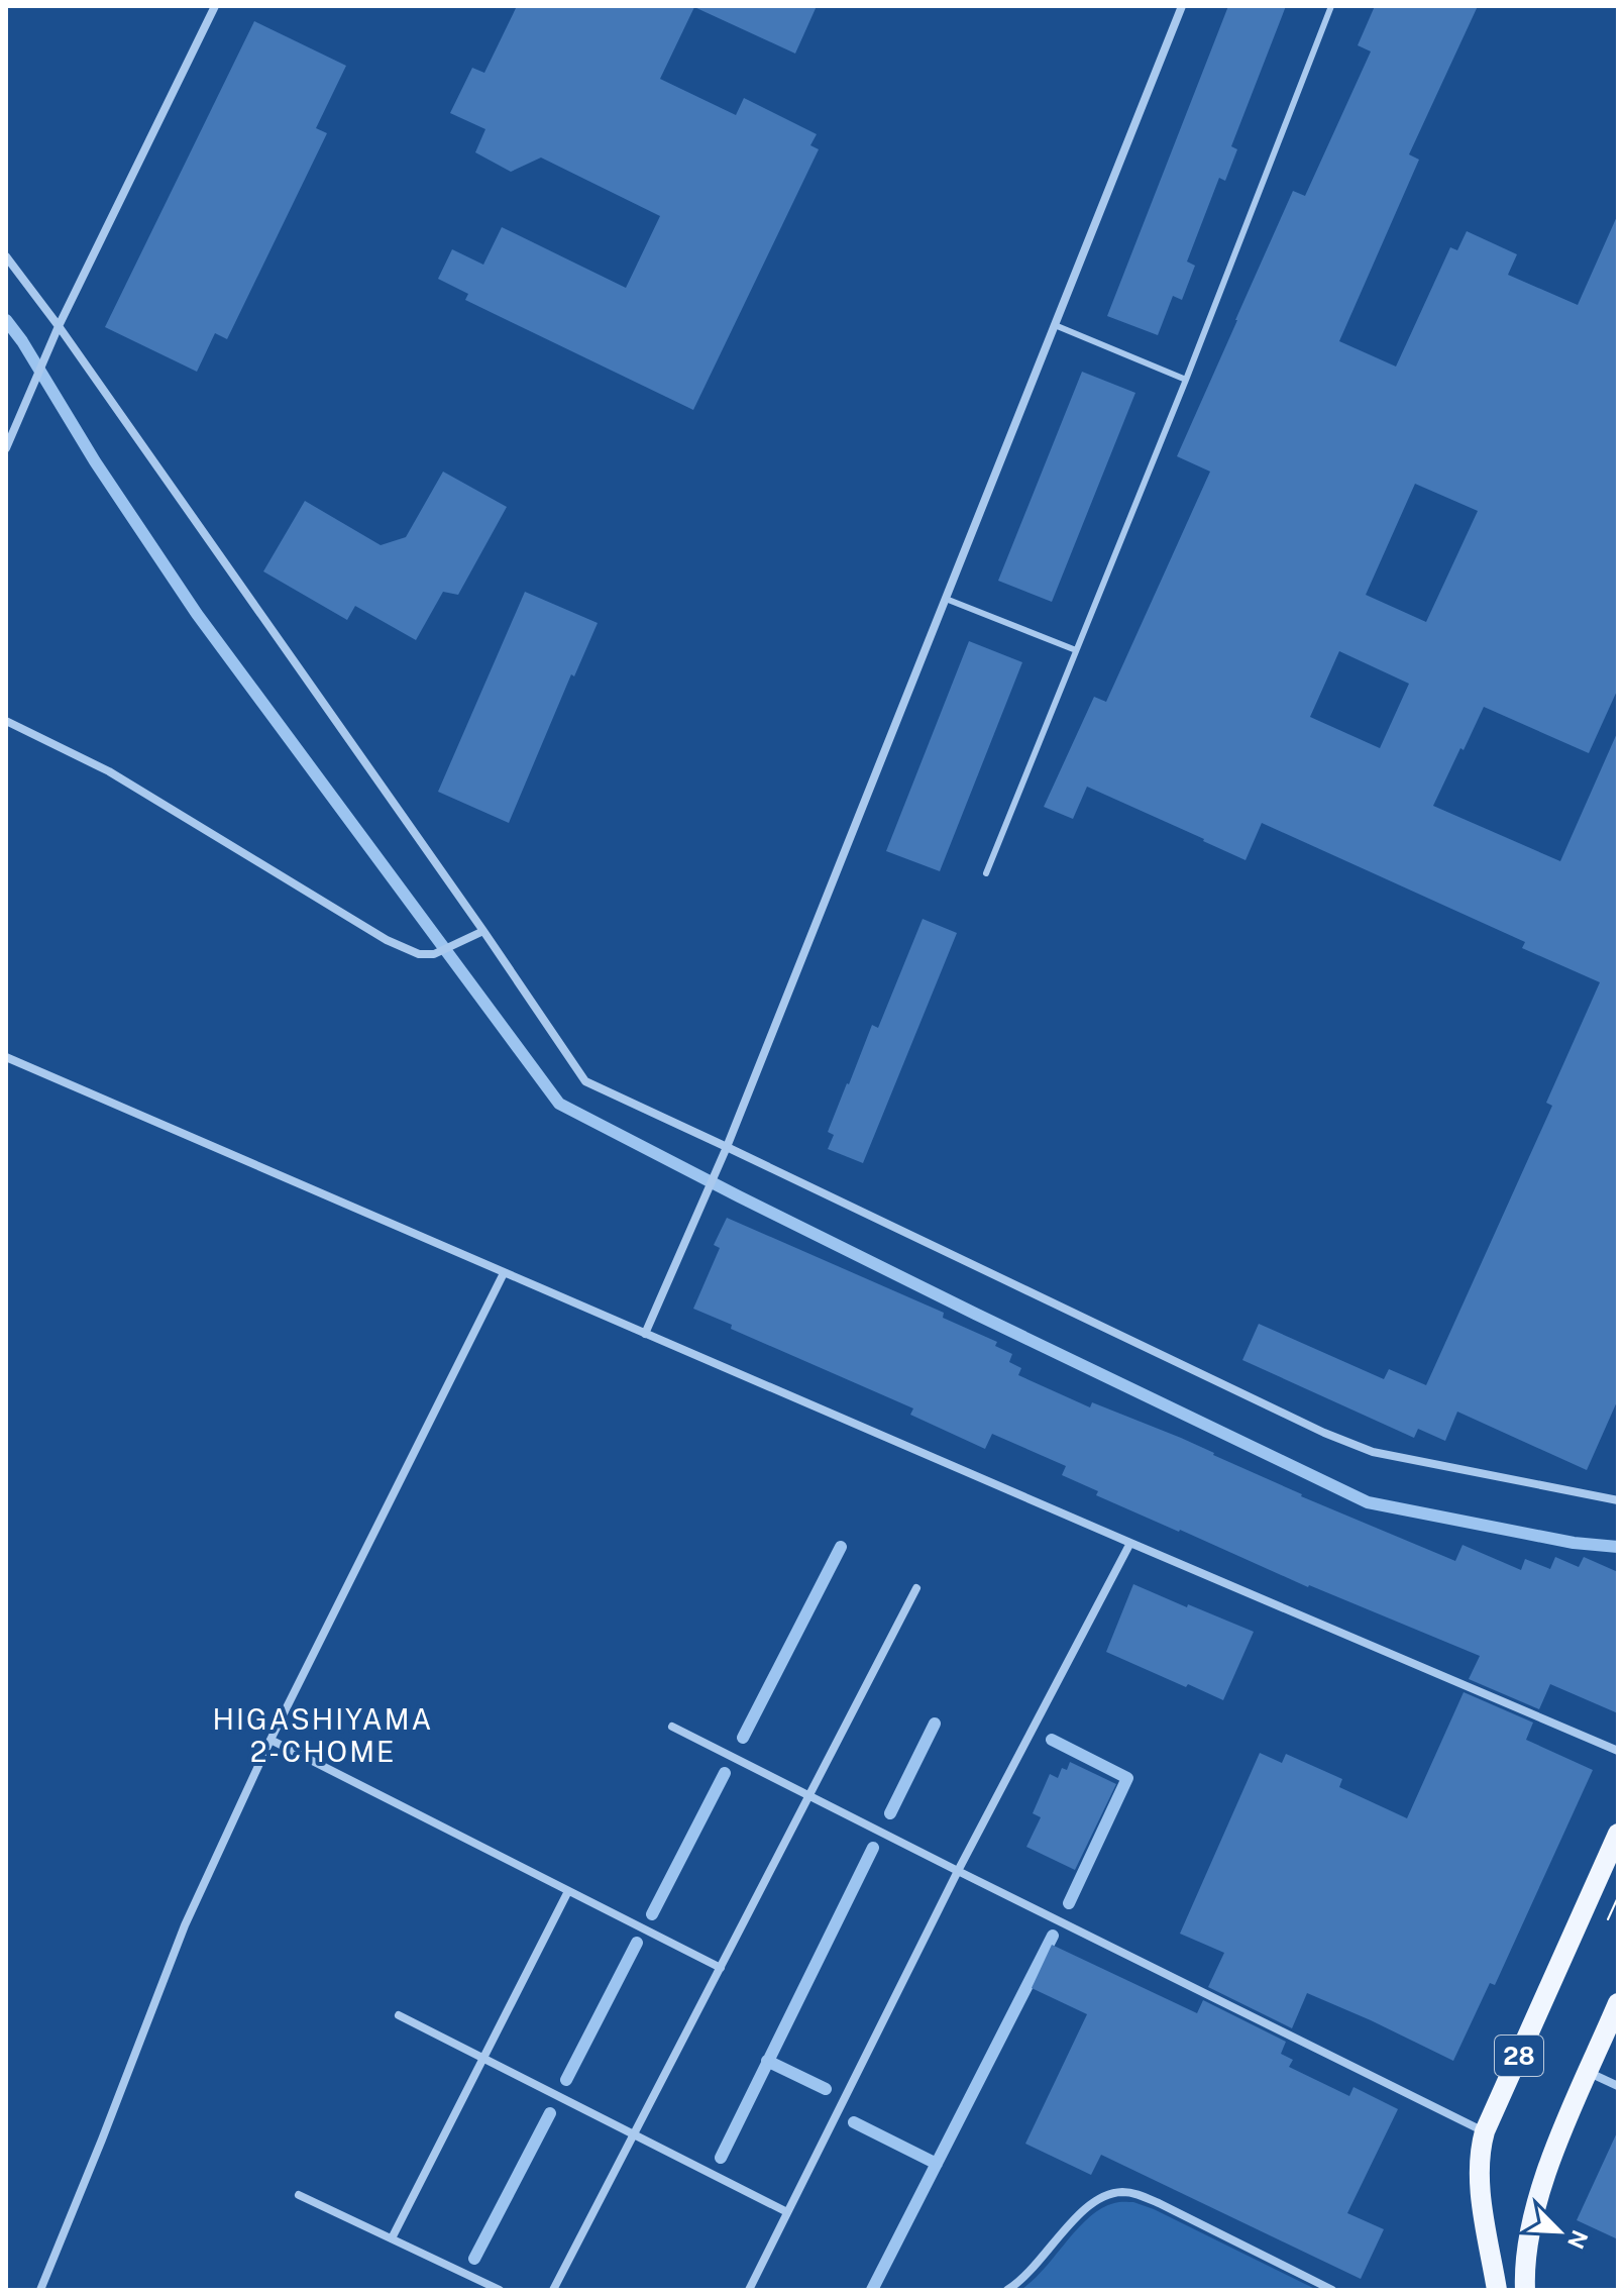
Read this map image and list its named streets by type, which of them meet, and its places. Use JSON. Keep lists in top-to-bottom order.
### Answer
{
  "streets": {
    "main road": ["28"]
  },
  "districts": ["HIGASHIYAMA 2-CHOME"],
  "north": "bottom right"
}
